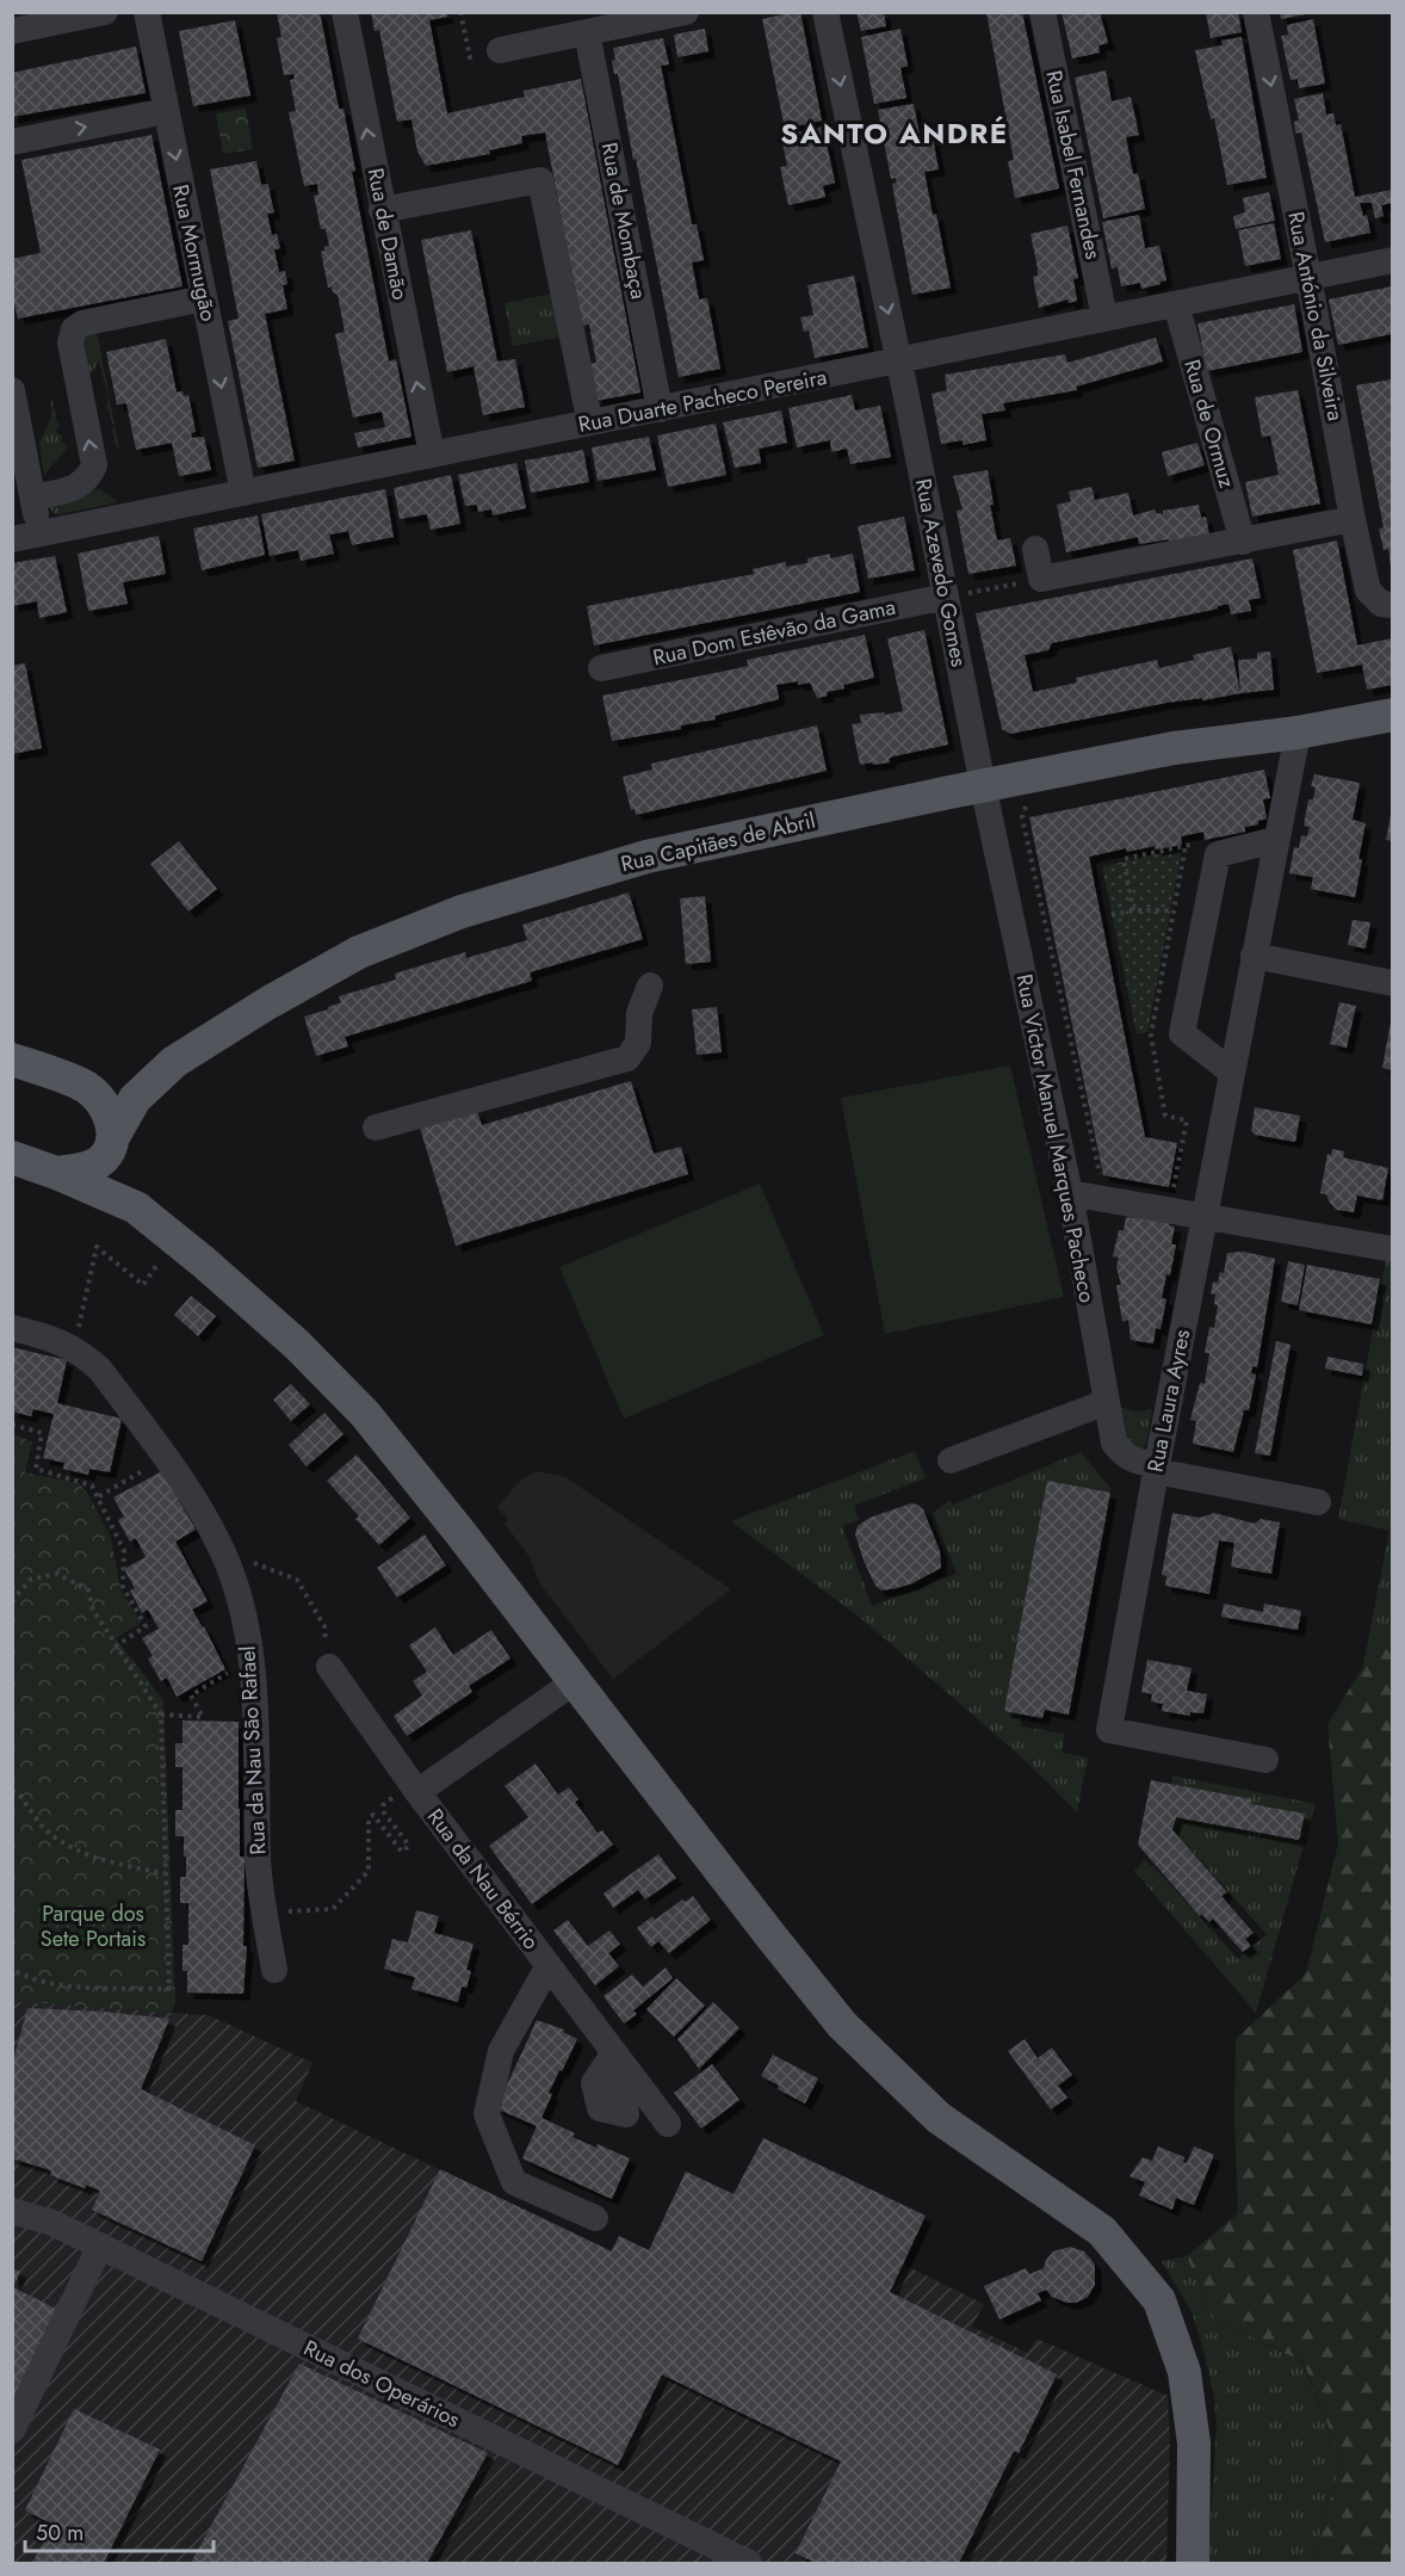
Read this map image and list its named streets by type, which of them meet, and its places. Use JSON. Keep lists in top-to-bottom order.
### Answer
{
  "streets": {
    "main road": ["Rua Capitães de Abril"],
    "street": [
      "Rua Isabel Fernandes",
      "Rua de Mombaça",
      "Rua de Damão",
      "Rua Mormugão",
      "Rua António da Silveira",
      "Rua Duarte Pacheco Pereira",
      "Rua de Ormuz",
      "Rua Azevedo Gomes",
      "Rua Dom Estêvão da Gama",
      "Rua Victor Manuel Marques Pacheco",
      "Rua Laura Ayres",
      "Rua da Nau São Rafael",
      "Rua da Nau Bérrio",
      "Rua dos Operários"
    ]
  },
  "crossings": [
    ["Rua Isabel Fernandes", "Rua Duarte Pacheco Pereira"],
    ["Rua de Mombaça", "Rua Duarte Pacheco Pereira"],
    ["Rua de Damão", "Rua Duarte Pacheco Pereira"],
    ["Rua Mormugão", "Rua Duarte Pacheco Pereira"],
    ["Rua António da Silveira", "Rua Duarte Pacheco Pereira"],
    ["Rua Duarte Pacheco Pereira", "Rua de Ormuz"],
    ["Rua Duarte Pacheco Pereira", "Rua Azevedo Gomes"],
    ["Rua Azevedo Gomes", "Rua Dom Estêvão da Gama"],
    ["Rua Azevedo Gomes", "Rua Capitães de Abril"],
    ["Rua Azevedo Gomes", "Rua Victor Manuel Marques Pacheco"],
    ["Rua Capitães de Abril", "Rua Victor Manuel Marques Pacheco"],
    ["Rua Capitães de Abril", "Rua Laura Ayres"],
    ["Rua Victor Manuel Marques Pacheco", "Rua Laura Ayres"]
  ],
  "one_way": ["Rua de Damão", "Rua António da Silveira", "Rua Azevedo Gomes"],
  "districts": ["SANTO ANDRÉ"],
  "parks": ["Parque dos Sete Portais"],
  "scale_bar": "50 m"
}
